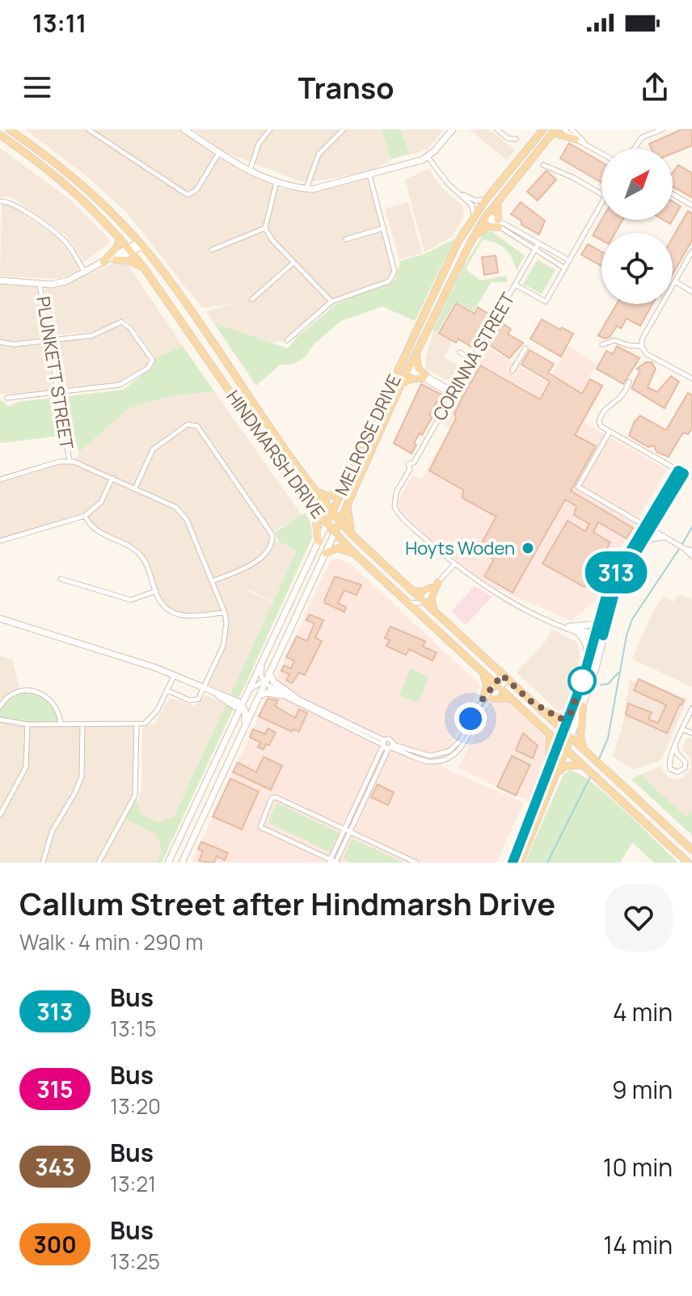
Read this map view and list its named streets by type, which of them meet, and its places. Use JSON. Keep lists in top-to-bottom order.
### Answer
{
  "streets": {
    "main road": ["MELROSE DRIVE", "HINDMARSH DRIVE"],
    "street": ["CORINNA STREET", "PLUNKETT STREET"]
  },
  "crossings": [
    ["MELROSE DRIVE", "HINDMARSH DRIVE"]
  ],
  "places": ["Hoyts Woden"],
  "lines": ["bus line 313"],
  "north": "top right",
  "page": {
    "status": "13:11",
    "header": "Transo",
    "on_map": "313",
    "heading": ["Callum Street after Hindmarsh Drive", "Walk · 4 min · 290 m"],
    "list": [
      {
        "mark": "313",
        "name": "Bus",
        "note": "13:15",
        "value": "4 min"
      },
      {
        "mark": "315",
        "name": "Bus",
        "note": "13:20",
        "value": "9 min"
      },
      {
        "mark": "343",
        "name": "Bus",
        "note": "13:21",
        "value": "10 min"
      },
      {
        "mark": "300",
        "name": "Bus",
        "note": "13:25",
        "value": "14 min"
      }
    ]
  }
}
